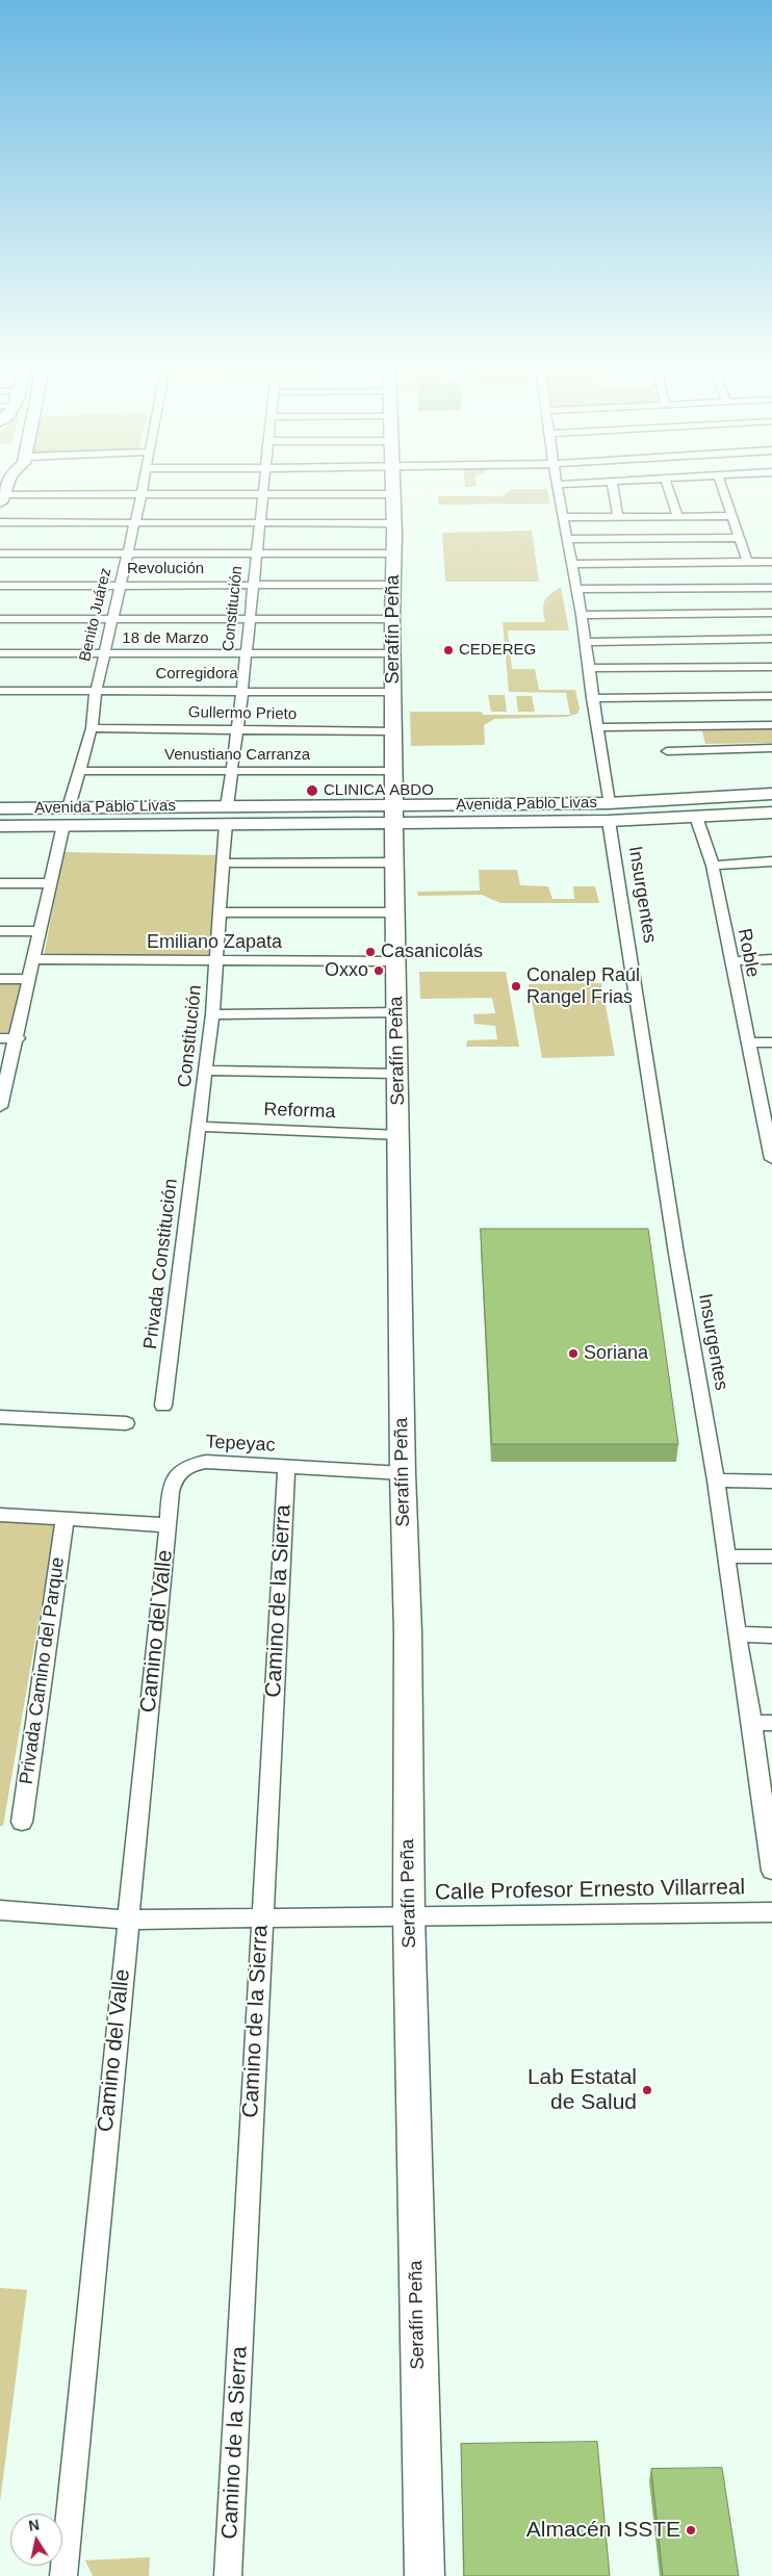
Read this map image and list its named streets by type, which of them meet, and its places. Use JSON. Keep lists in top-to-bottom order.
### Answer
{
  "streets": {
    "main road": ["Serafín Peña", "Avenida Pablo Livas"],
    "street": [
      "Revolución",
      "Constitución",
      "Benito Juárez",
      "18 de Marzo",
      "Corregidora",
      "Gullermo Prieto",
      "Venustiano Carranza",
      "Insurgentes",
      "Emiliano Zapata",
      "Roble",
      "Reforma",
      "Privada Constitución",
      "Tepeyac",
      "Camino de la Sierra",
      "Camino del Valle",
      "Privada Camino del Parque",
      "Calle Profesor Ernesto Villarreal"
    ]
  },
  "crossings": [
    ["Revolución", "Constitución"],
    ["Revolución", "Benito Juárez"],
    ["Revolución", "Serafín Peña"],
    ["Constitución", "18 de Marzo"],
    ["Constitución", "Corregidora"],
    ["Constitución", "Gullermo Prieto"],
    ["Constitución", "Venustiano Carranza"],
    ["Constitución", "Avenida Pablo Livas"],
    ["Constitución", "Emiliano Zapata"],
    ["Constitución", "Reforma"],
    ["Constitución", "Privada Constitución"],
    ["Benito Juárez", "18 de Marzo"],
    ["Benito Juárez", "Corregidora"],
    ["Benito Juárez", "Gullermo Prieto"],
    ["Benito Juárez", "Venustiano Carranza"],
    ["Benito Juárez", "Avenida Pablo Livas"],
    ["Serafín Peña", "18 de Marzo"],
    ["Serafín Peña", "Corregidora"],
    ["Serafín Peña", "Gullermo Prieto"],
    ["Serafín Peña", "Venustiano Carranza"],
    ["Serafín Peña", "Avenida Pablo Livas"],
    ["Serafín Peña", "Emiliano Zapata"],
    ["Serafín Peña", "Reforma"],
    ["Serafín Peña", "Tepeyac"],
    ["Serafín Peña", "Calle Profesor Ernesto Villarreal"],
    ["Avenida Pablo Livas", "Insurgentes"],
    ["Avenida Pablo Livas", "Roble"],
    ["Reforma", "Privada Constitución"],
    ["Tepeyac", "Camino de la Sierra"],
    ["Tepeyac", "Camino del Valle"],
    ["Camino de la Sierra", "Calle Profesor Ernesto Villarreal"],
    ["Camino del Valle", "Calle Profesor Ernesto Villarreal"]
  ],
  "places": [
    "CEDEREG",
    "CLINICA ABDO",
    "Casanicolás",
    "Oxxo",
    "Conalep Raúl Rangel Frias",
    "Soriana",
    "Lab Estatal de Salud",
    "Almacén ISSTE"
  ],
  "north": "top"
}
